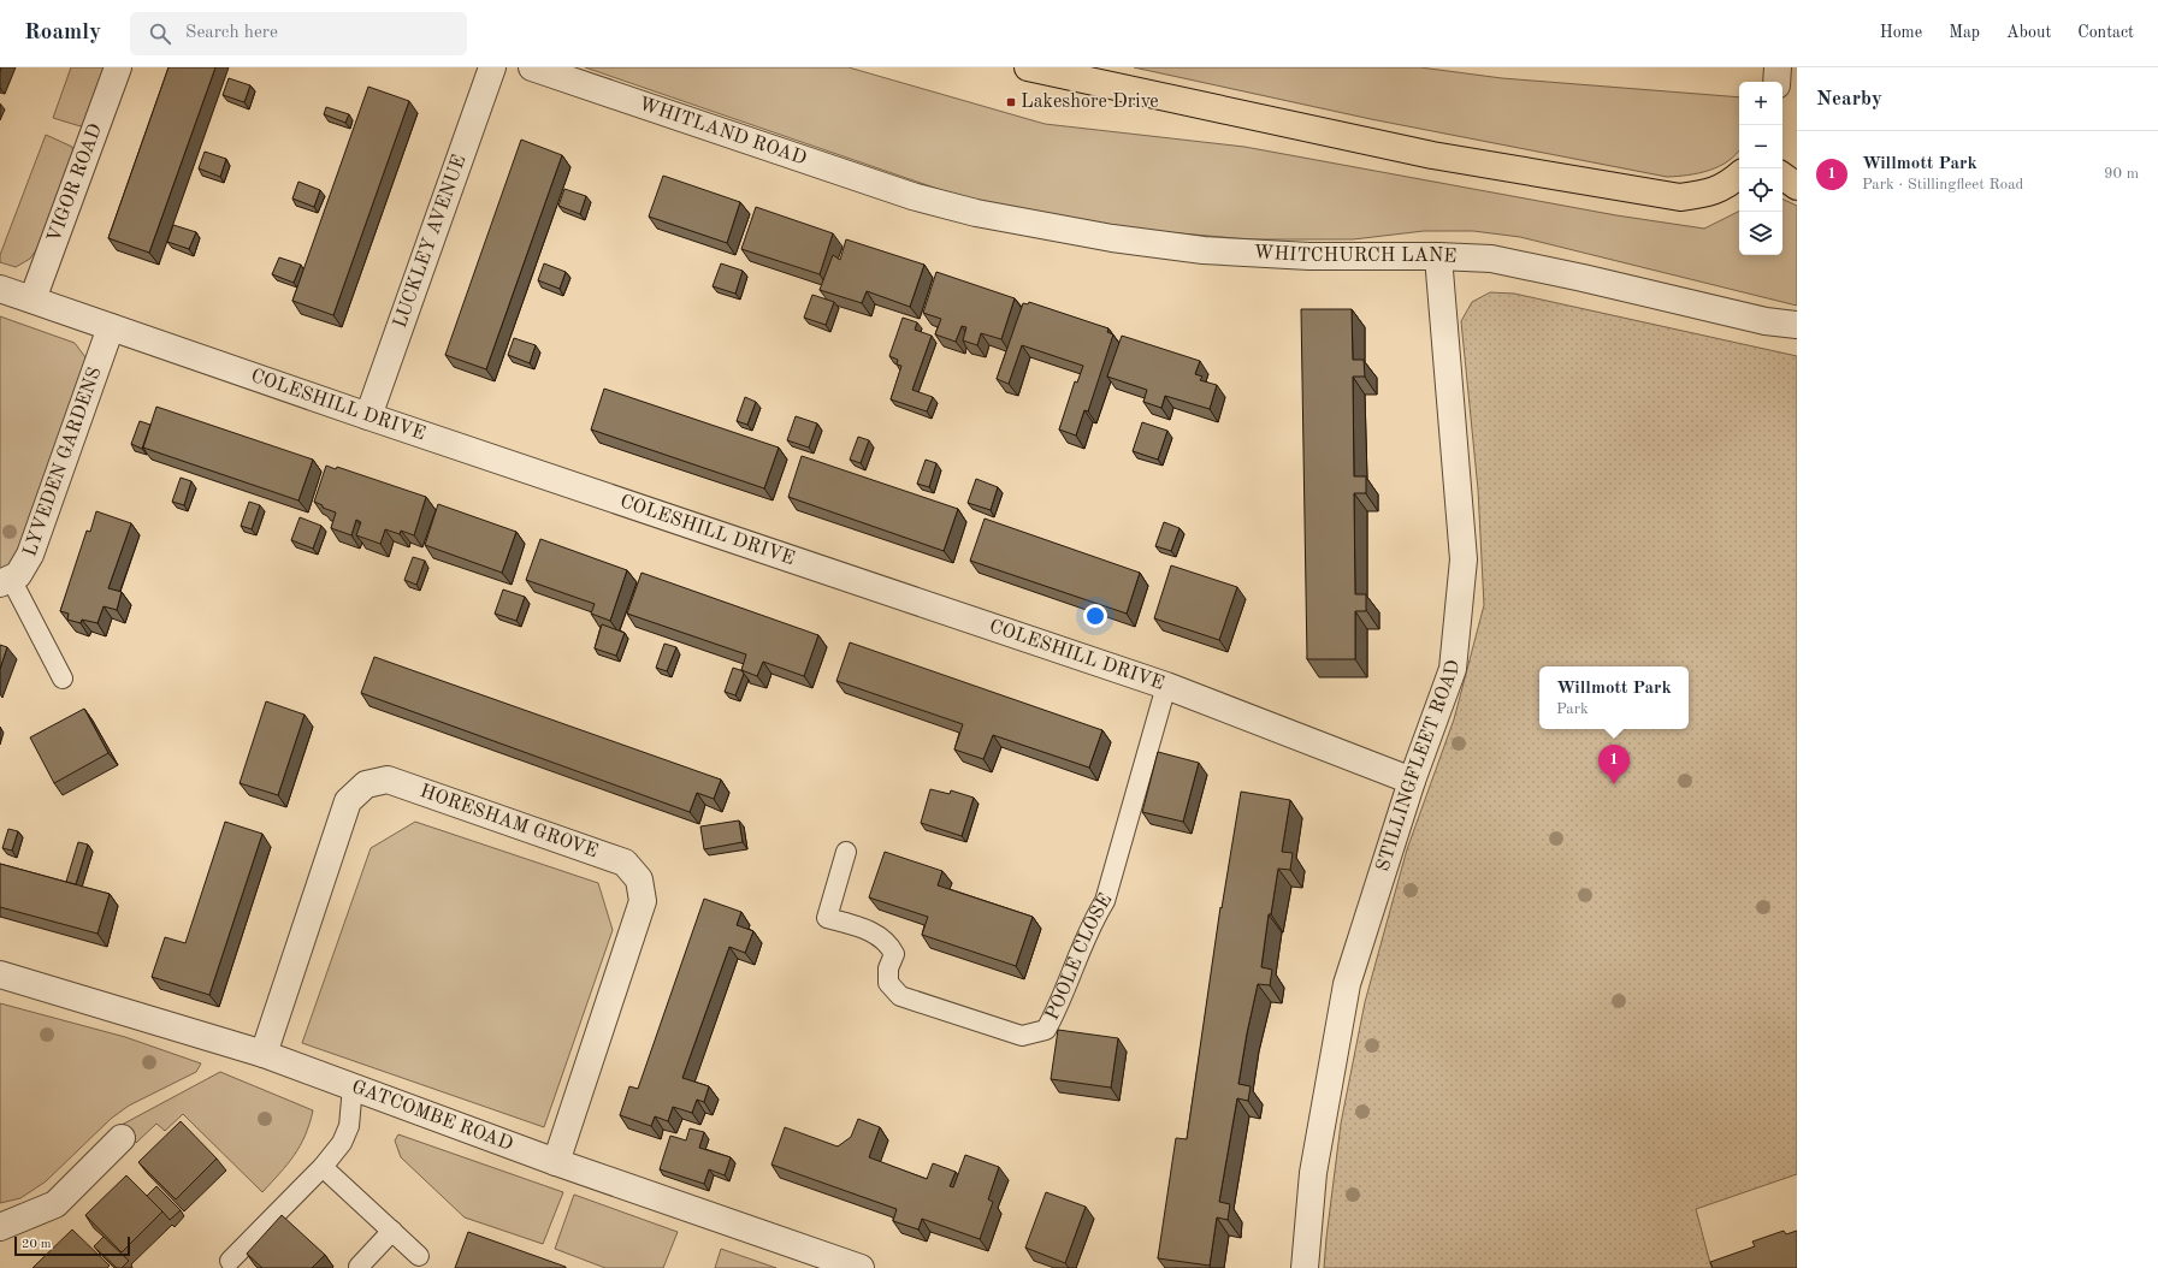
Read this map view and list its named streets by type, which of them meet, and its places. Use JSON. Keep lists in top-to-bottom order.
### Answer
{
  "streets": {
    "street": [
      "WHITLAND ROAD",
      "VIGOR ROAD",
      "LUCKLEY AVENUE",
      "WHITCHURCH LANE",
      "COLESHILL DRIVE",
      "LYVEDEN GARDENS",
      "STILLINGFLEET ROAD",
      "HORESHAM GROVE",
      "GATCOMBE ROAD"
    ],
    "lane": ["POOLE CLOSE"]
  },
  "crossings": [
    ["WHITLAND ROAD", "WHITCHURCH LANE"],
    ["VIGOR ROAD", "COLESHILL DRIVE"],
    ["LUCKLEY AVENUE", "COLESHILL DRIVE"],
    ["WHITCHURCH LANE", "STILLINGFLEET ROAD"],
    ["COLESHILL DRIVE", "LYVEDEN GARDENS"],
    ["COLESHILL DRIVE", "STILLINGFLEET ROAD"],
    ["COLESHILL DRIVE", "POOLE CLOSE"],
    ["HORESHAM GROVE", "GATCOMBE ROAD"]
  ],
  "places": {
    "transit": ["Lakeshore Drive"]
  },
  "scale_bar": "20 m",
  "page": {
    "header": "Roamly",
    "search": "Search here",
    "nav": [
      "Home",
      "Map",
      "About",
      "Contact"
    ],
    "heading": "Nearby",
    "map_buttons": ["+", "−"],
    "list": [
      {
        "mark": "1",
        "name": "Willmott Park",
        "note": "Park · Stillingfleet Road",
        "value": "90 m"
      }
    ],
    "popup": ["Willmott Park", "Park"],
    "pins": "1",
    "scale": "20 m"
  }
}
